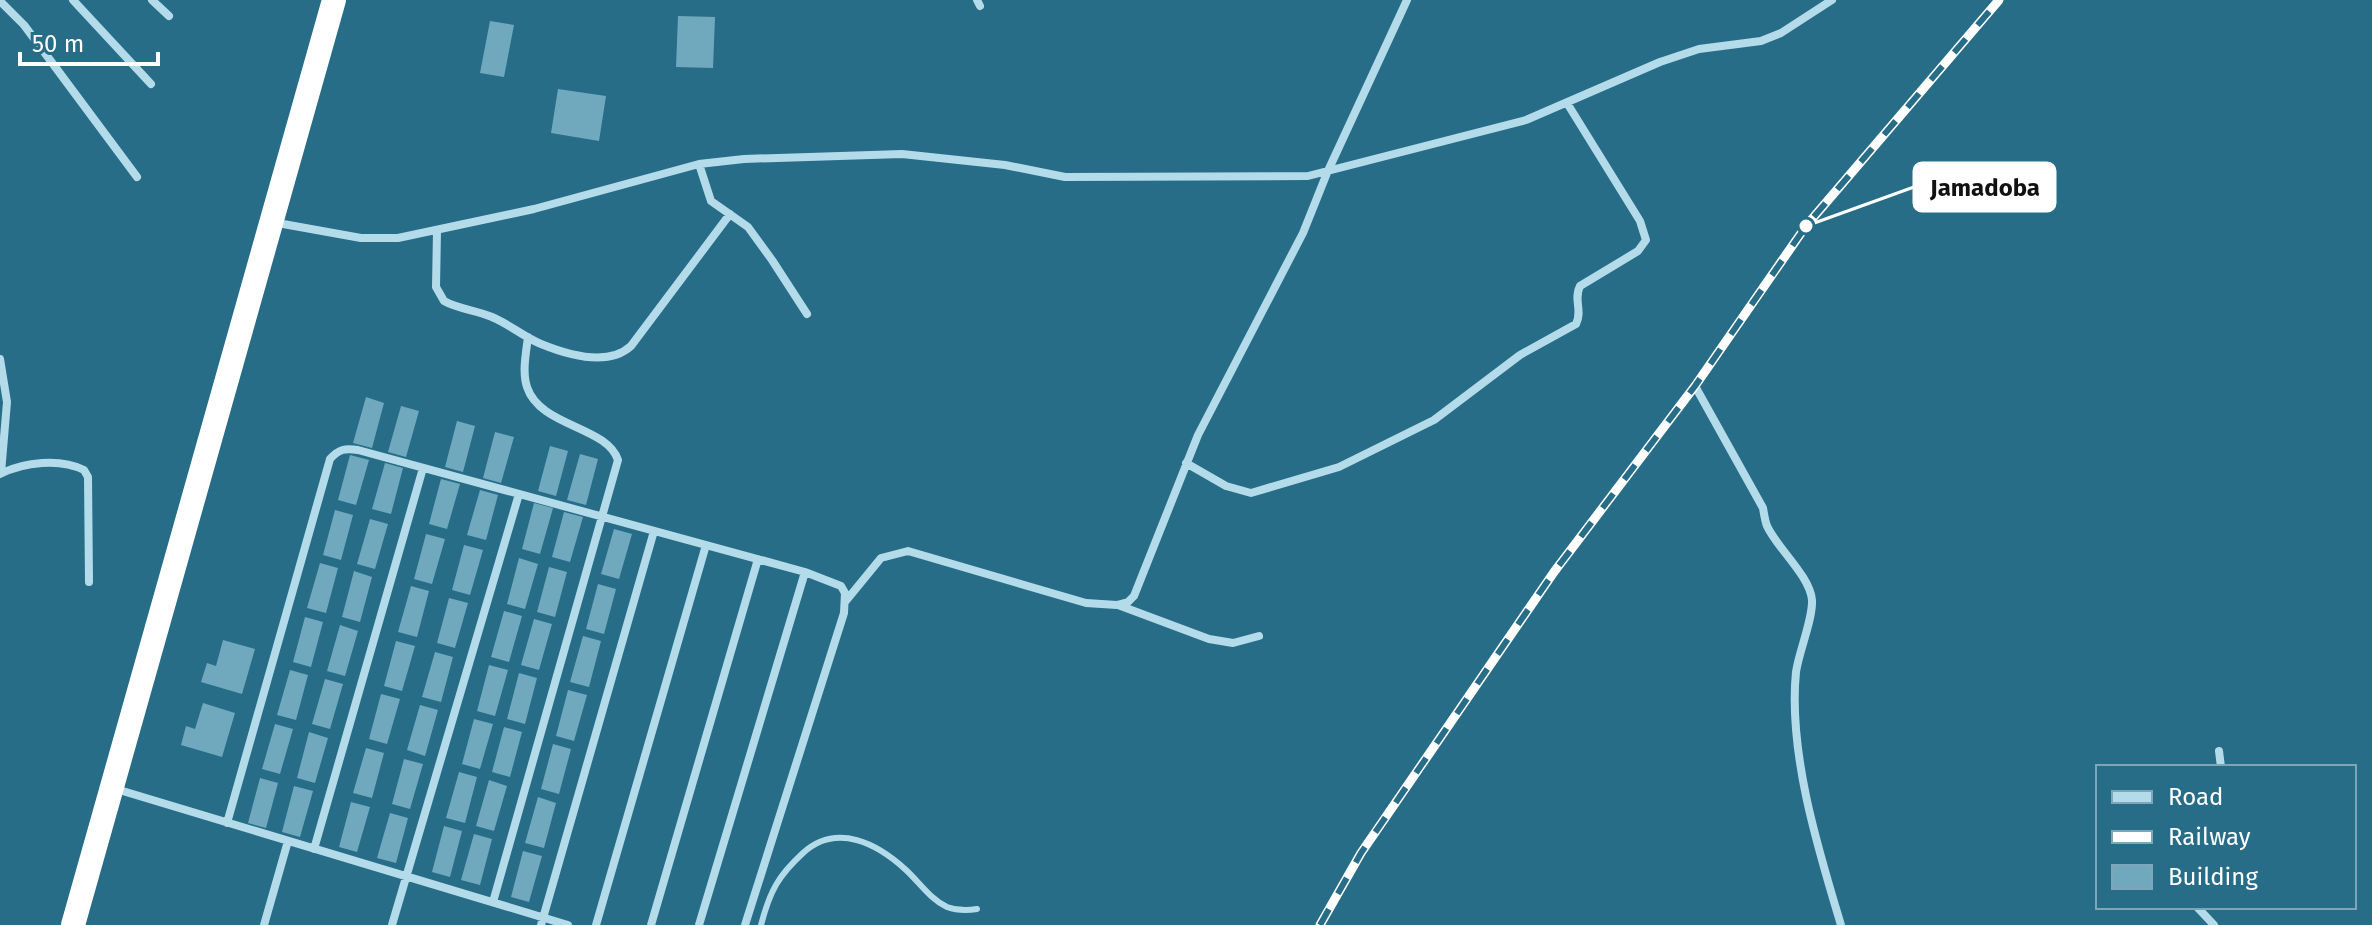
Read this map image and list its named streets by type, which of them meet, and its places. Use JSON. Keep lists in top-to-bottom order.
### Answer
{
  "places": ["Jamadoba"],
  "legend": ["Road", "Railway", "Building"],
  "scale_bar": "50 m"
}
